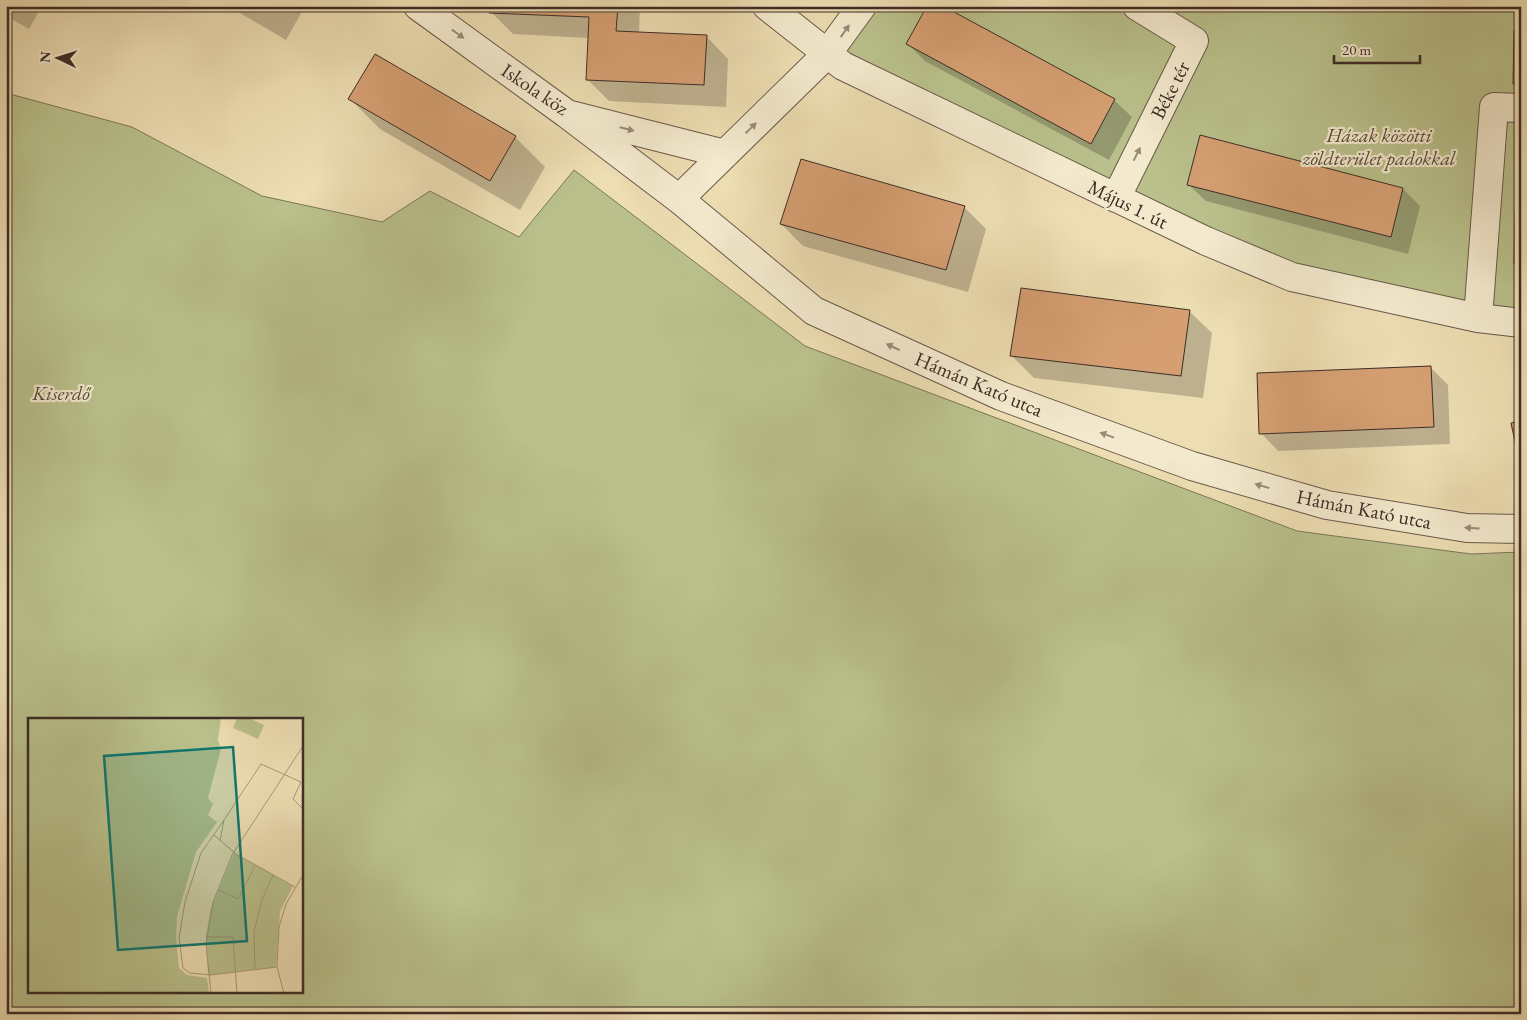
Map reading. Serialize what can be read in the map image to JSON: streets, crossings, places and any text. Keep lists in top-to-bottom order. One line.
{"streets":{"street":["Iskola köz","Béke tér","Május 1. út","Hámán Kató utca"]},"crossings":[["Iskola köz","Hámán Kató utca"],["Béke tér","Május 1. út"]],"one_way":["Iskola köz","Hámán Kató utca"],"parks":["Házak közötti zöldterület padokkal","Kiserdő"],"scale_bar":"20 m","north":"left"}
